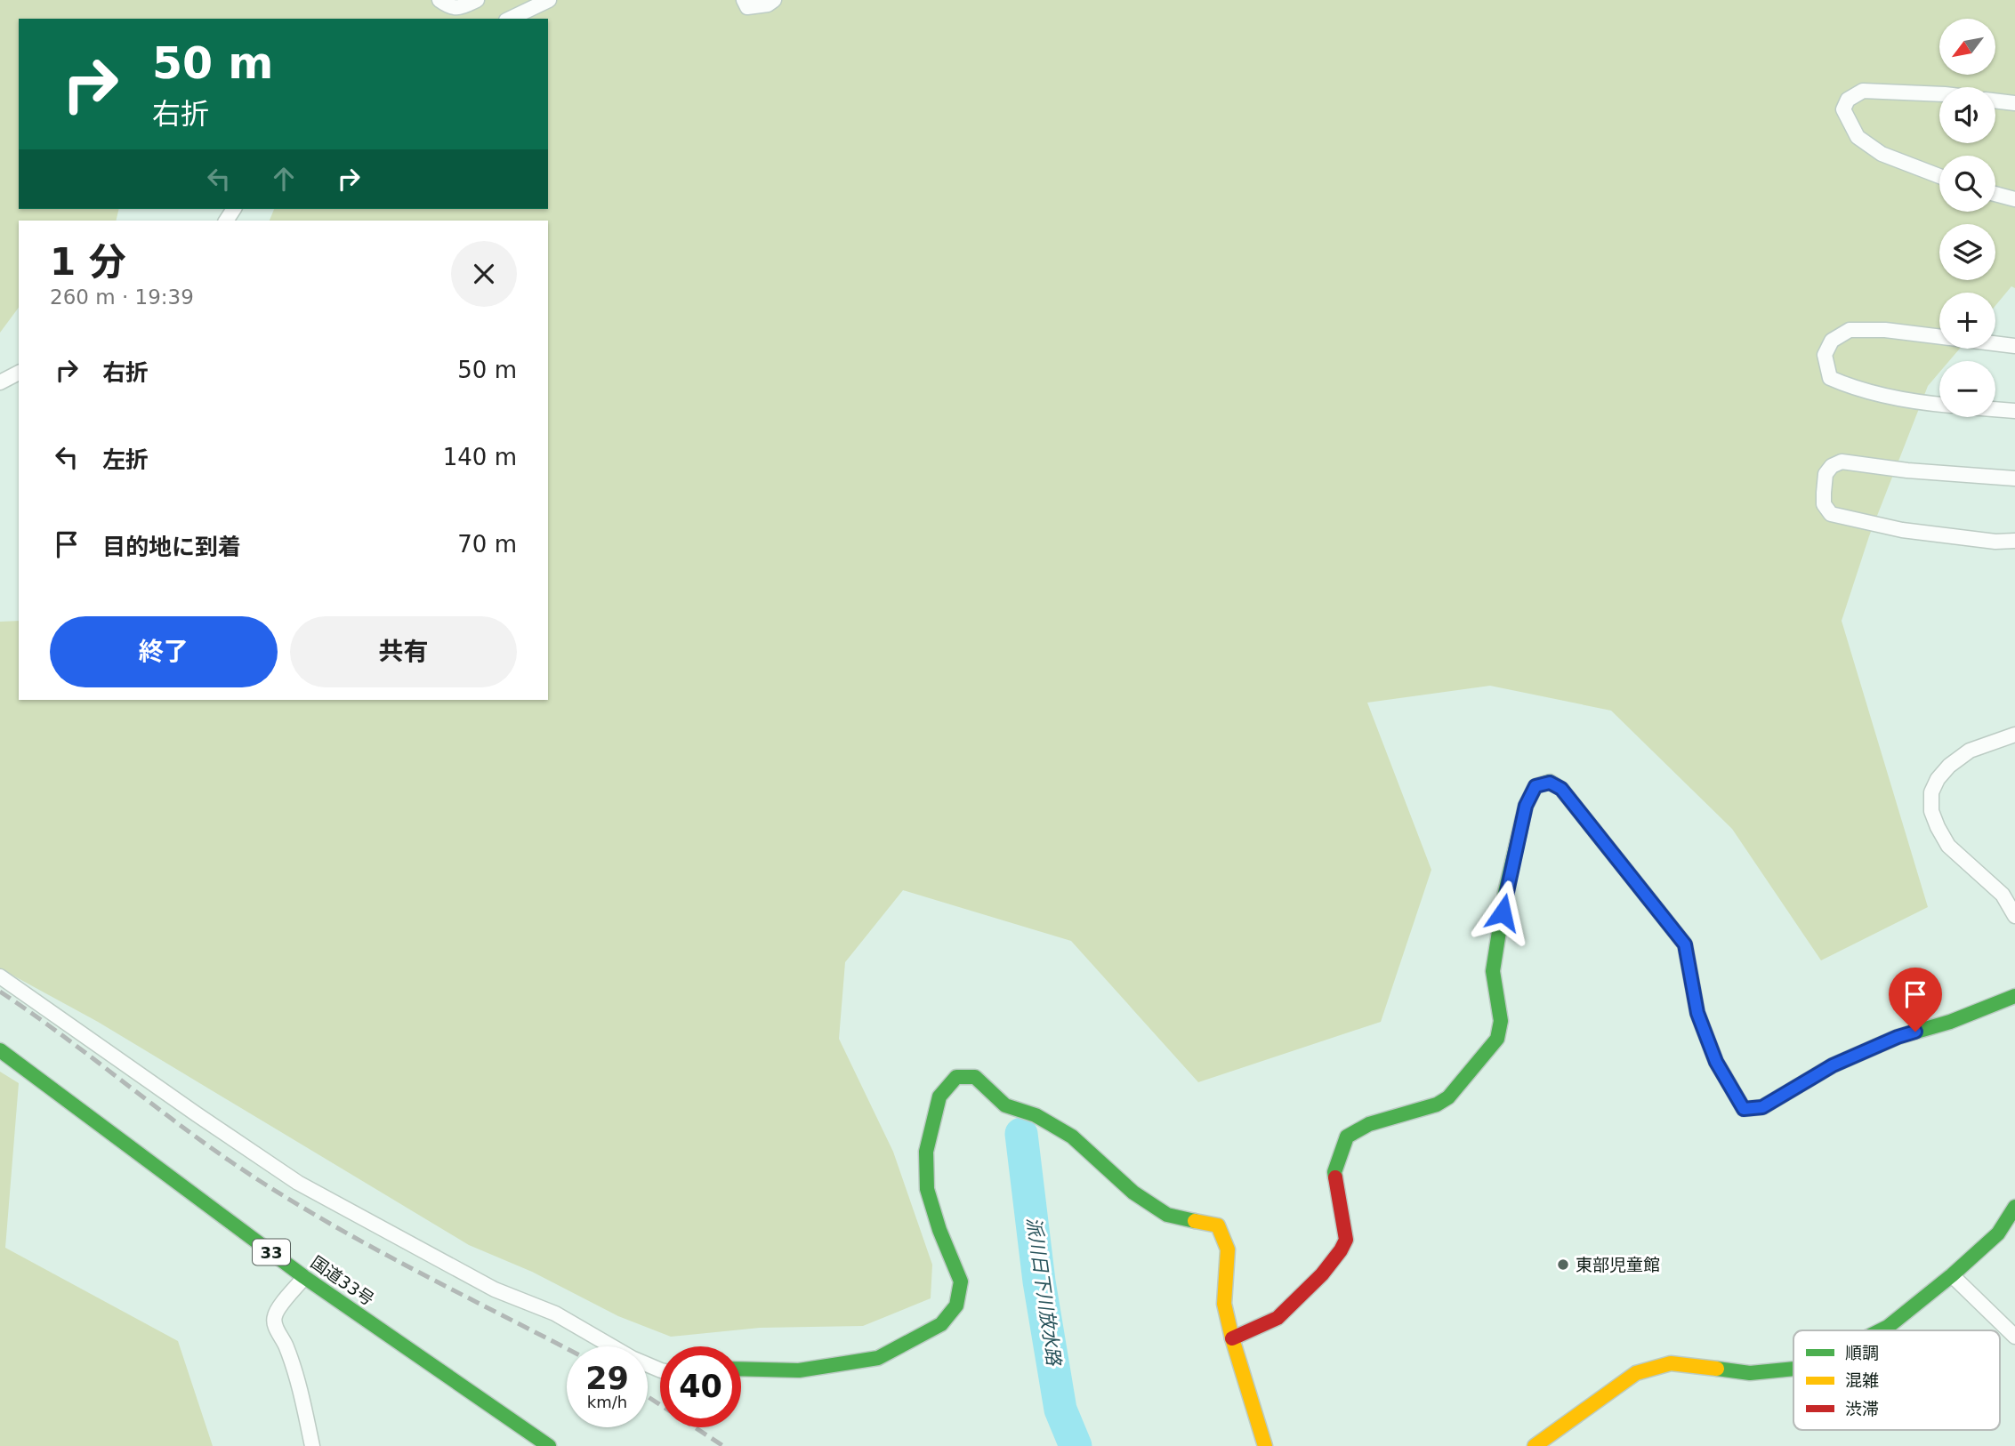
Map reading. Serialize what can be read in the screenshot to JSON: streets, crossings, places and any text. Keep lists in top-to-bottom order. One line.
{"streets":{"main road":["33","国道33号"]},"water":["派川日下川放水路"],"places":["東部児童館"],"legend":["順調","混雑","渋滞"],"north":"bottom left","page":{"map_buttons":["+","−"],"turn":["50 m","右折"],"heading":["1 分","260 m · 19:39"],"list":[{"name":"右折","value":"50 m"},{"name":"左折","value":"140 m"},{"name":"目的地に到着","value":"70 m"}],"buttons":["終了","共有"],"speed":"29 km/h","limit":"40"}}
